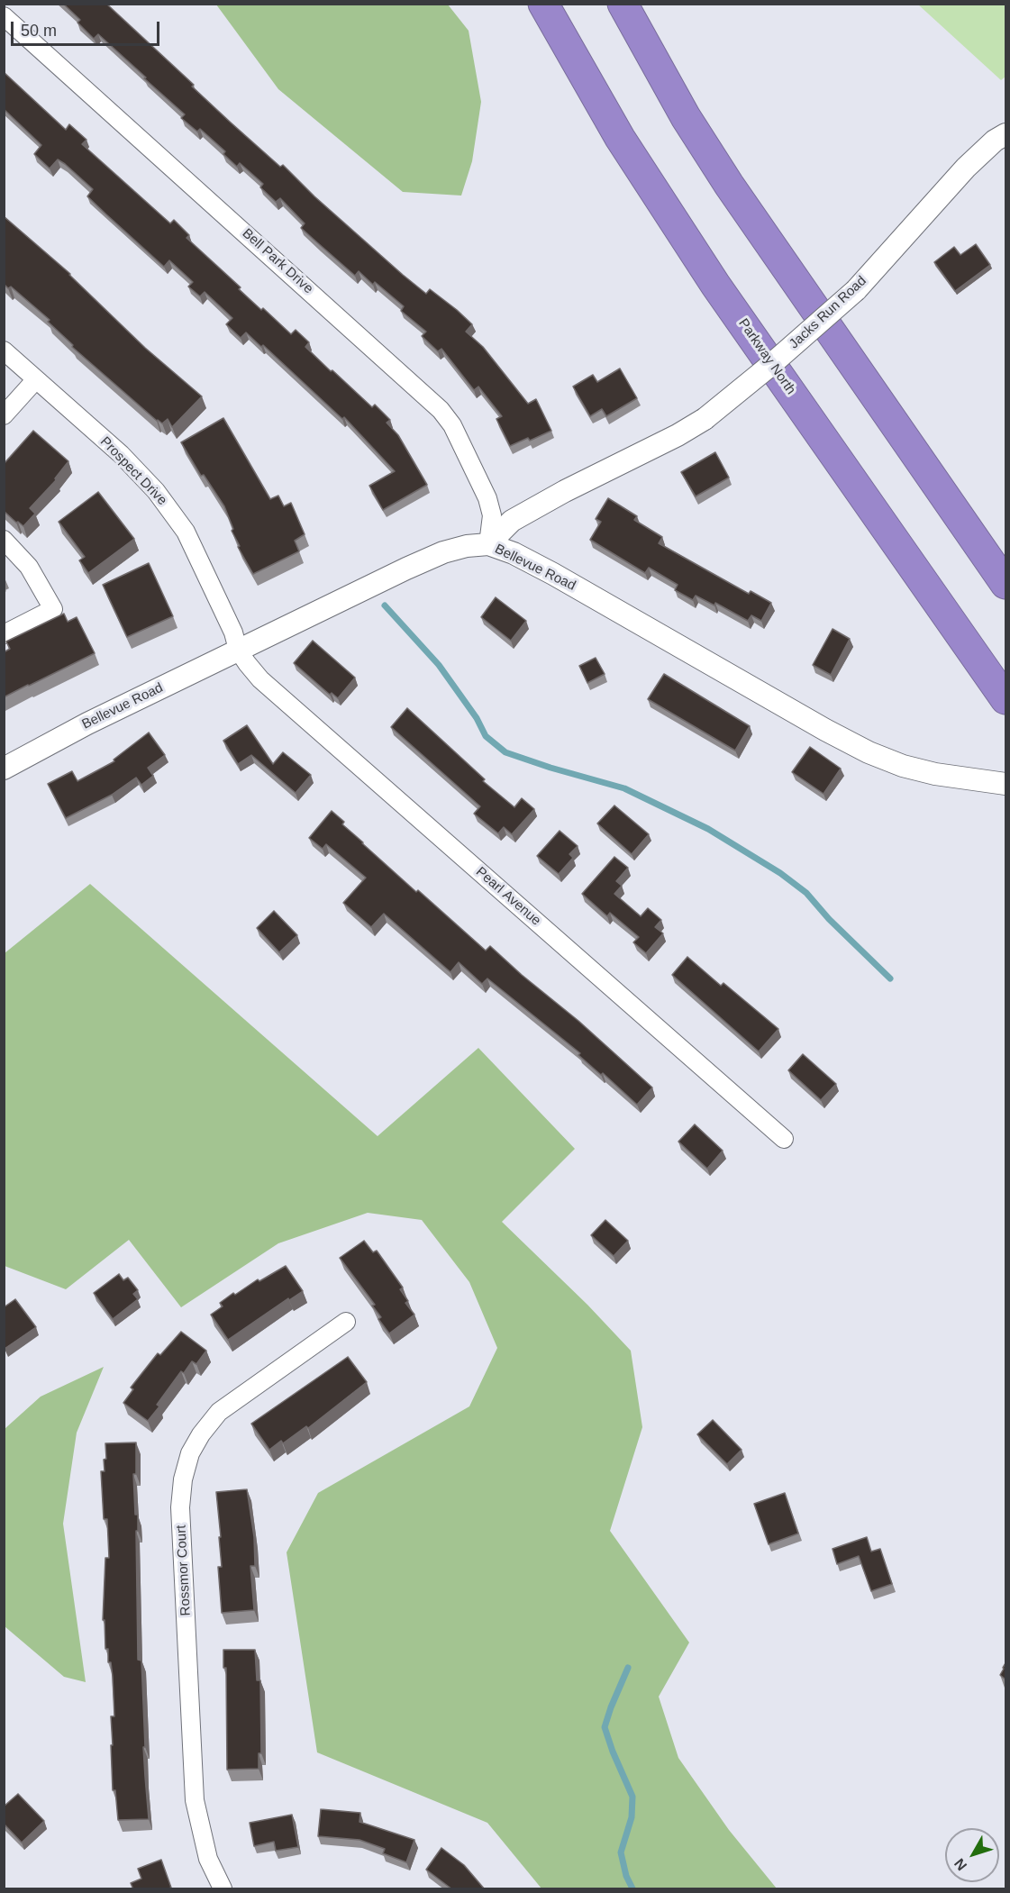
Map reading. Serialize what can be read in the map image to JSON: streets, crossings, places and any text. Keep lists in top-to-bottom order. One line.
{"streets":{"highway":["Parkway North"],"street":["Bell Park Drive","Jacks Run Road","Prospect Drive","Bellevue Road","Pearl Avenue","Rossmor Court"]},"crossings":[["Bell Park Drive","Jacks Run Road"],["Bell Park Drive","Bellevue Road"],["Jacks Run Road","Bellevue Road"],["Prospect Drive","Bellevue Road"],["Prospect Drive","Pearl Avenue"],["Bellevue Road","Pearl Avenue"]],"scale_bar":"50 m","north":"bottom left"}
